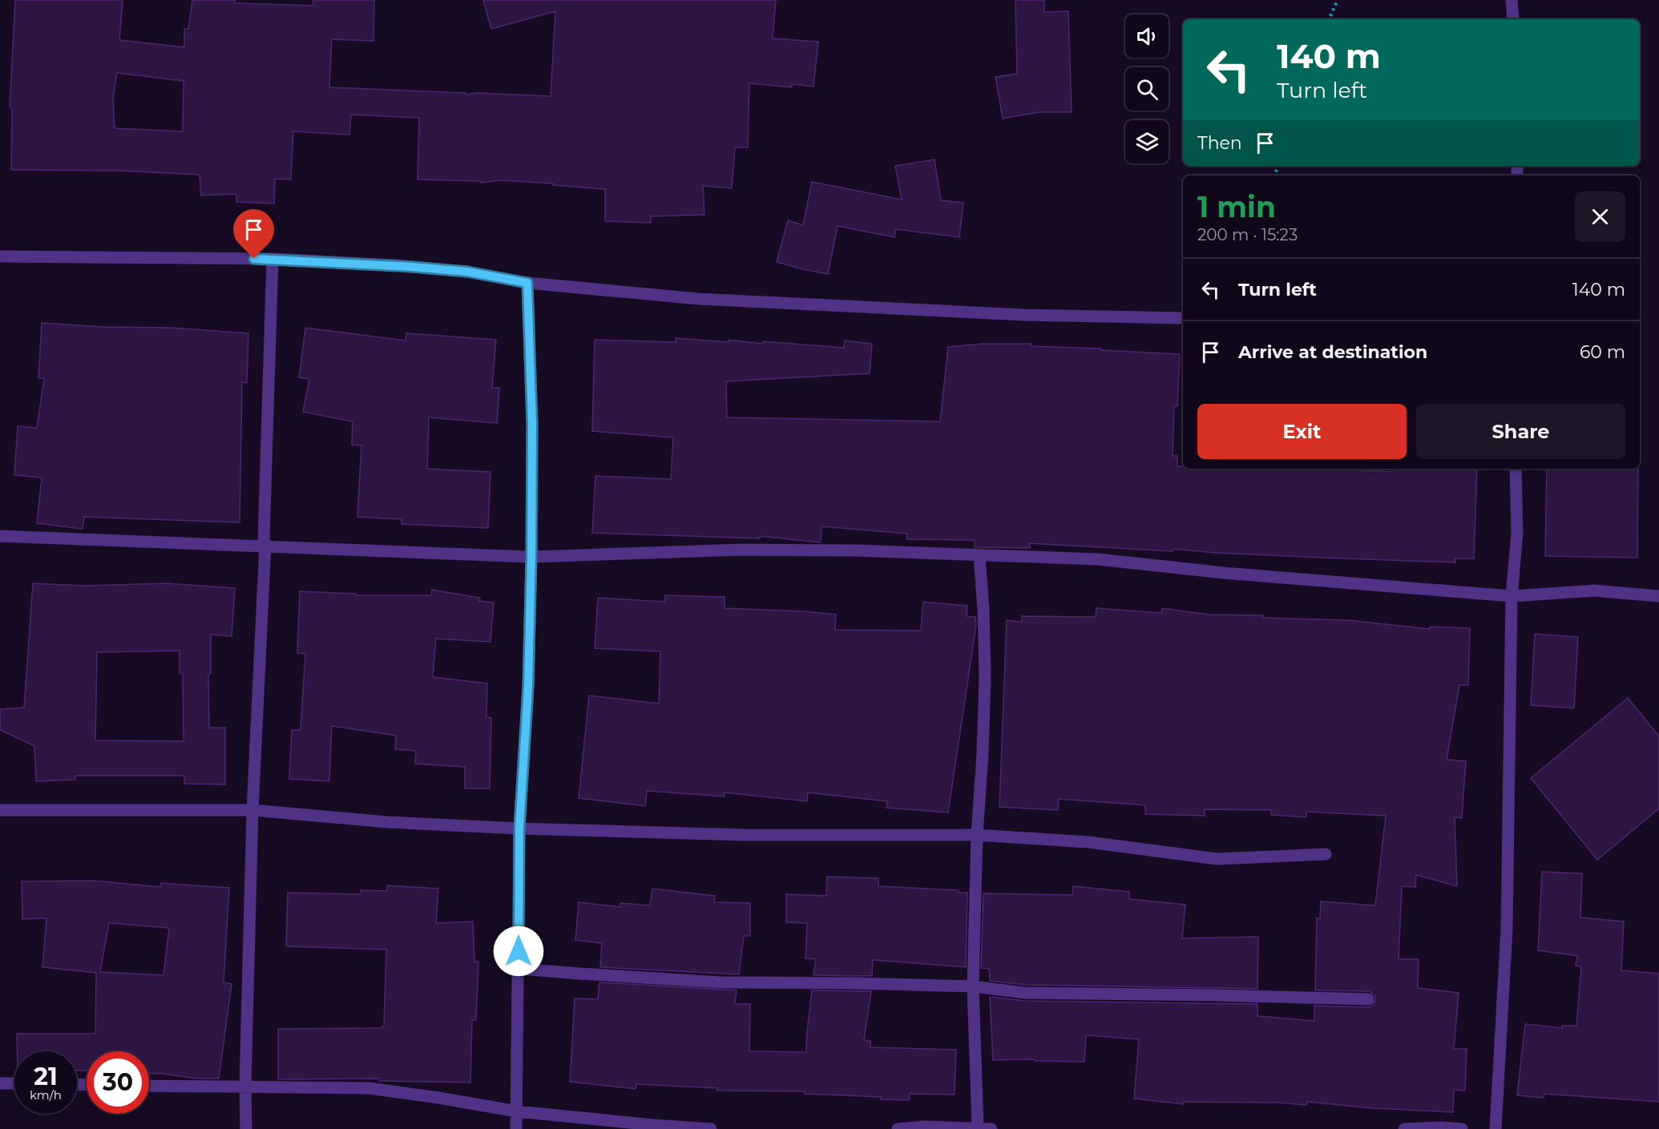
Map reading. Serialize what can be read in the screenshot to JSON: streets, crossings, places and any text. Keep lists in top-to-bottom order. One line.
{"page":{"turn":["140 m","Turn left"],"then":"Then","heading":["1 min","200 m · 15:23"],"list":[{"name":"Turn left","value":"140 m"},{"name":"Arrive at destination","value":"60 m"}],"buttons":["Exit","Share"],"speed":"21 km/h","limit":"30"}}
